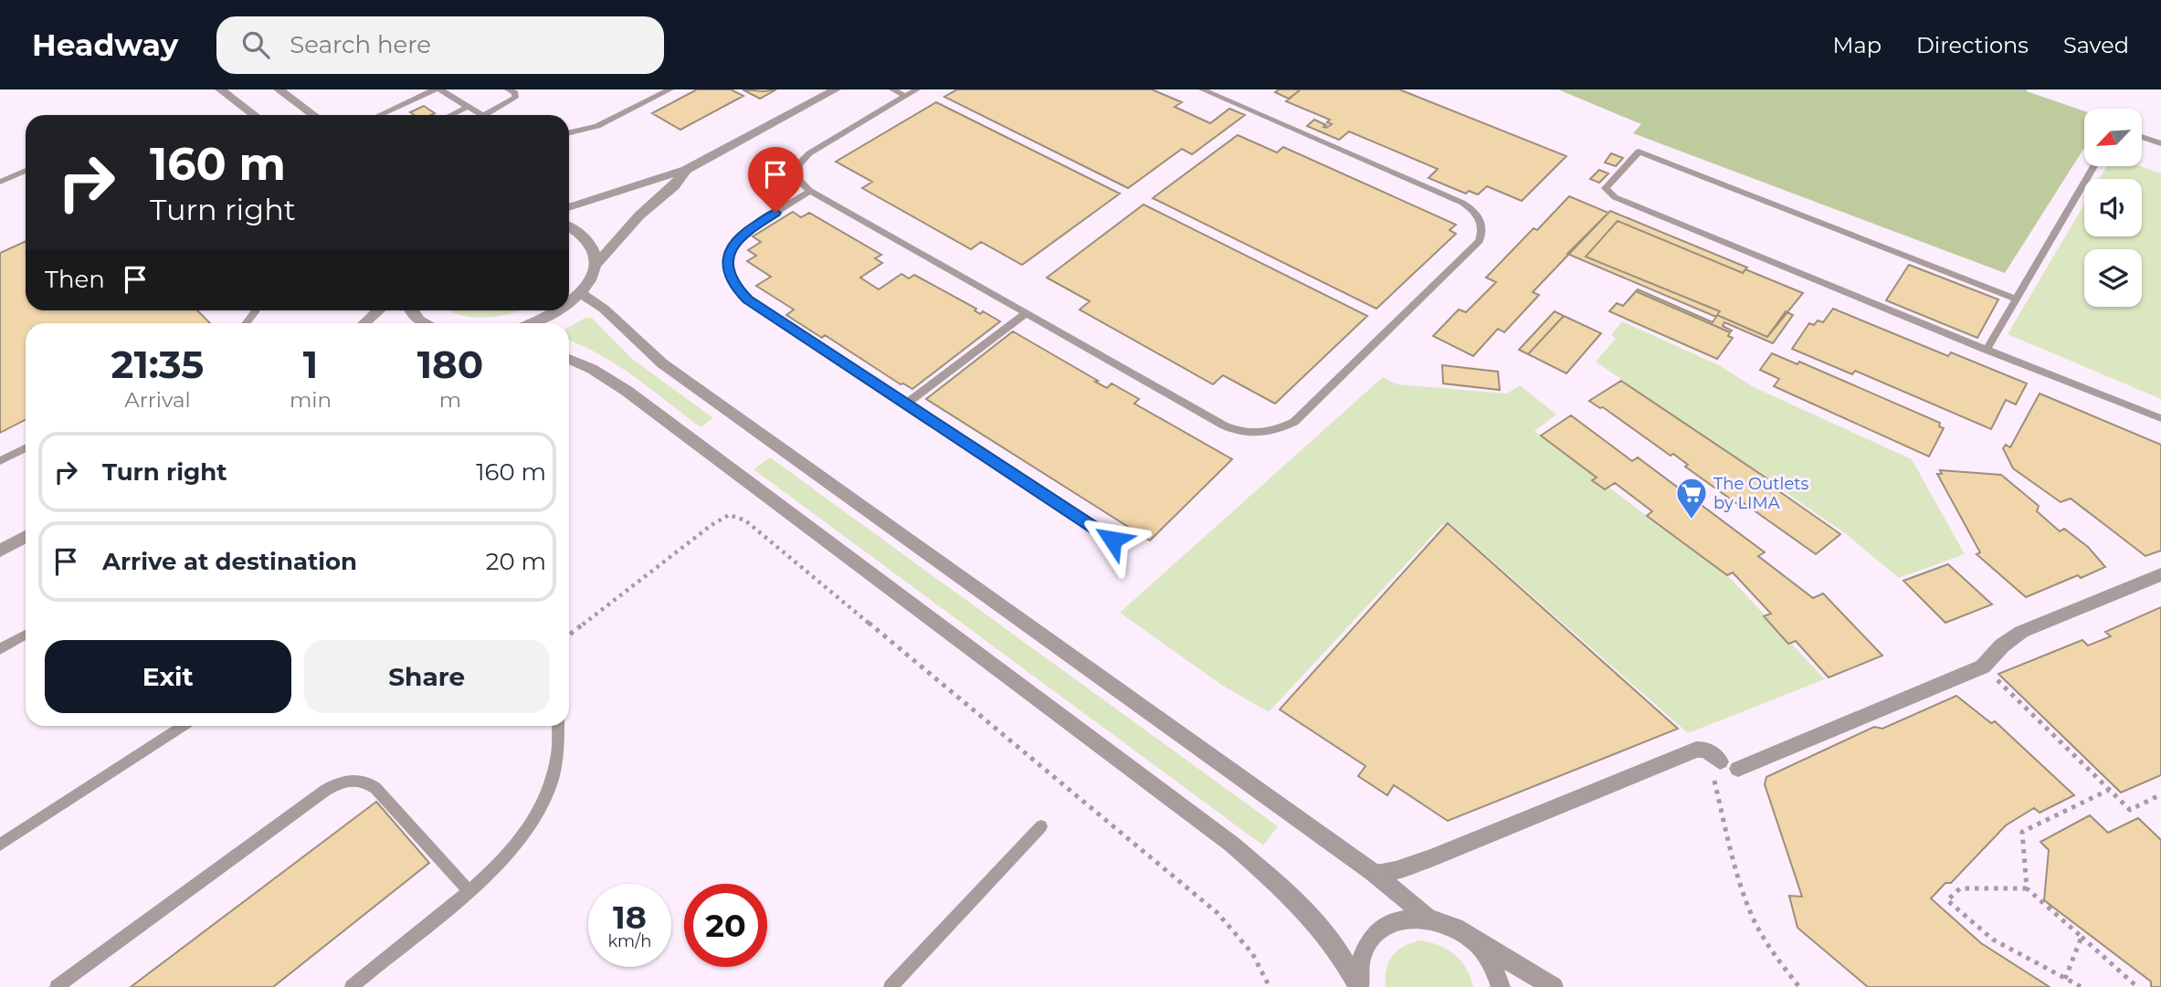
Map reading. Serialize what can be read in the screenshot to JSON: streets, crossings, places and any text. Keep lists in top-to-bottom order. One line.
{"places":{"supermarket":["The Outlets by LIMA"]},"north":"bottom left","page":{"header":"Headway","search":"Search here","nav":["Map","Directions","Saved"],"turn":["160 m","Turn right"],"then":"Then","eta":["21:35","Arrival","1","min","180","m"],"list":[{"name":"Turn right","value":"160 m"},{"name":"Arrive at destination","value":"20 m"}],"buttons":["Exit","Share"],"speed":"18 km/h","limit":"20"}}
